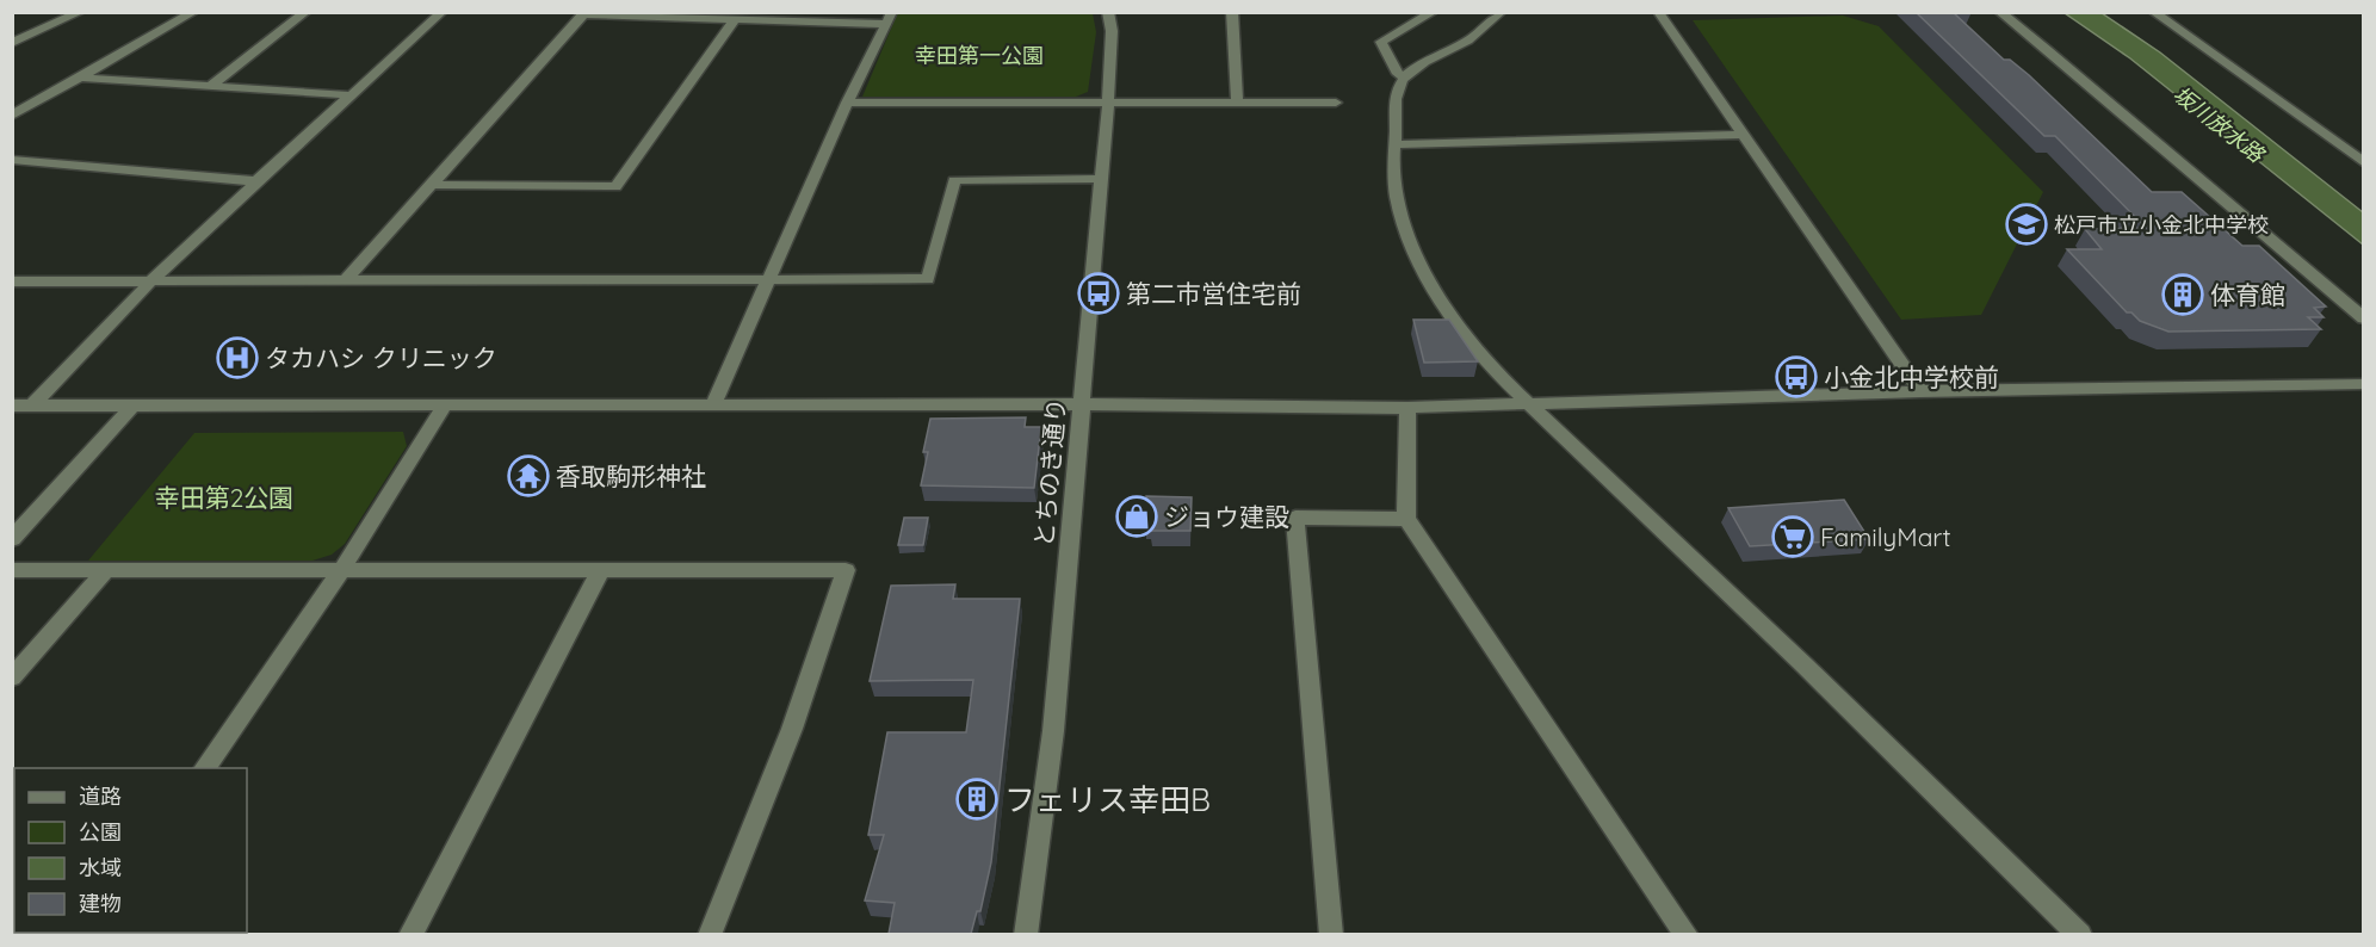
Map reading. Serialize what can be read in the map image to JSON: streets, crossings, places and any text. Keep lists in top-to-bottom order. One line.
{"streets":{"street":["とちのき通り"]},"water":["坂川放水路"],"parks":["幸田第一公園","幸田第2公園"],"places":{"school or university":["松戸市立小金北中学校"],"bus stop":["第二市営住宅前","小金北中学校前"],"building":["体育館","フェリス幸田B"],"hospital":["タカハシ クリニック"],"temple":["香取駒形神社"],"shop":["ジョウ建設"],"supermarket":["FamilyMart"]},"legend":["道路","公園","水域","建物"]}
